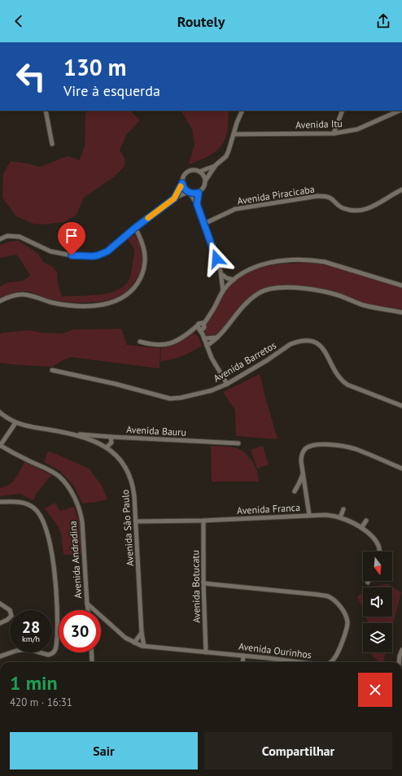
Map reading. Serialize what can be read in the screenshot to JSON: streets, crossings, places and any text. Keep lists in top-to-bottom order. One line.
{"streets":{"street":["Avenida Itu","Avenida Piracicaba","Avenida Barretos","Avenida Bauru","Avenida Franca","Avenida São Paulo","Avenida Andradina","Avenida Botucatu","Avenida Ourinhos"]},"crossings":[["Avenida Bauru","Avenida São Paulo"],["Avenida Franca","Avenida São Paulo"],["Avenida Franca","Avenida Botucatu"],["Avenida São Paulo","Avenida Ourinhos"],["Avenida Andradina","Avenida Ourinhos"],["Avenida Botucatu","Avenida Ourinhos"]],"north":"bottom","page":{"header":"Routely","turn":["130 m","Vire à esquerda"],"speed":"28 km/h","limit":"30","heading":["1 min","420 m · 16:31"],"buttons":["Sair","Compartilhar"]}}
